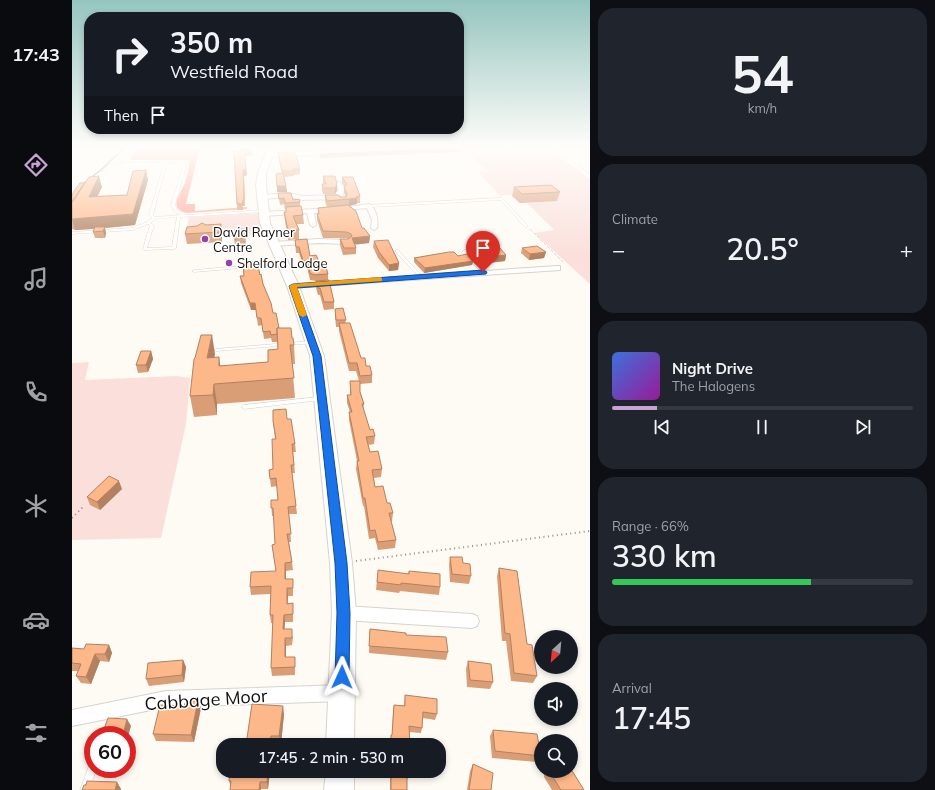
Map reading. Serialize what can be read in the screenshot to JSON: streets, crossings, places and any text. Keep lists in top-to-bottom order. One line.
{"streets":{"street":["Cabbage Moor"]},"places":["David Rayner Centre","Shelford Lodge"],"north":"bottom left","page":{"tabs":"17:43","tile":[["54","km/h"],"Climate",["Range · 66%","330 km"],["Arrival","17:45"]],"turn":["350 m","Westfield Road"],"then":"Then","heat":["−","20.5°","+"],"song":["Night Drive","The Halogens"],"limit":"60","trip":"17:45 · 2 min · 530 m"}}
